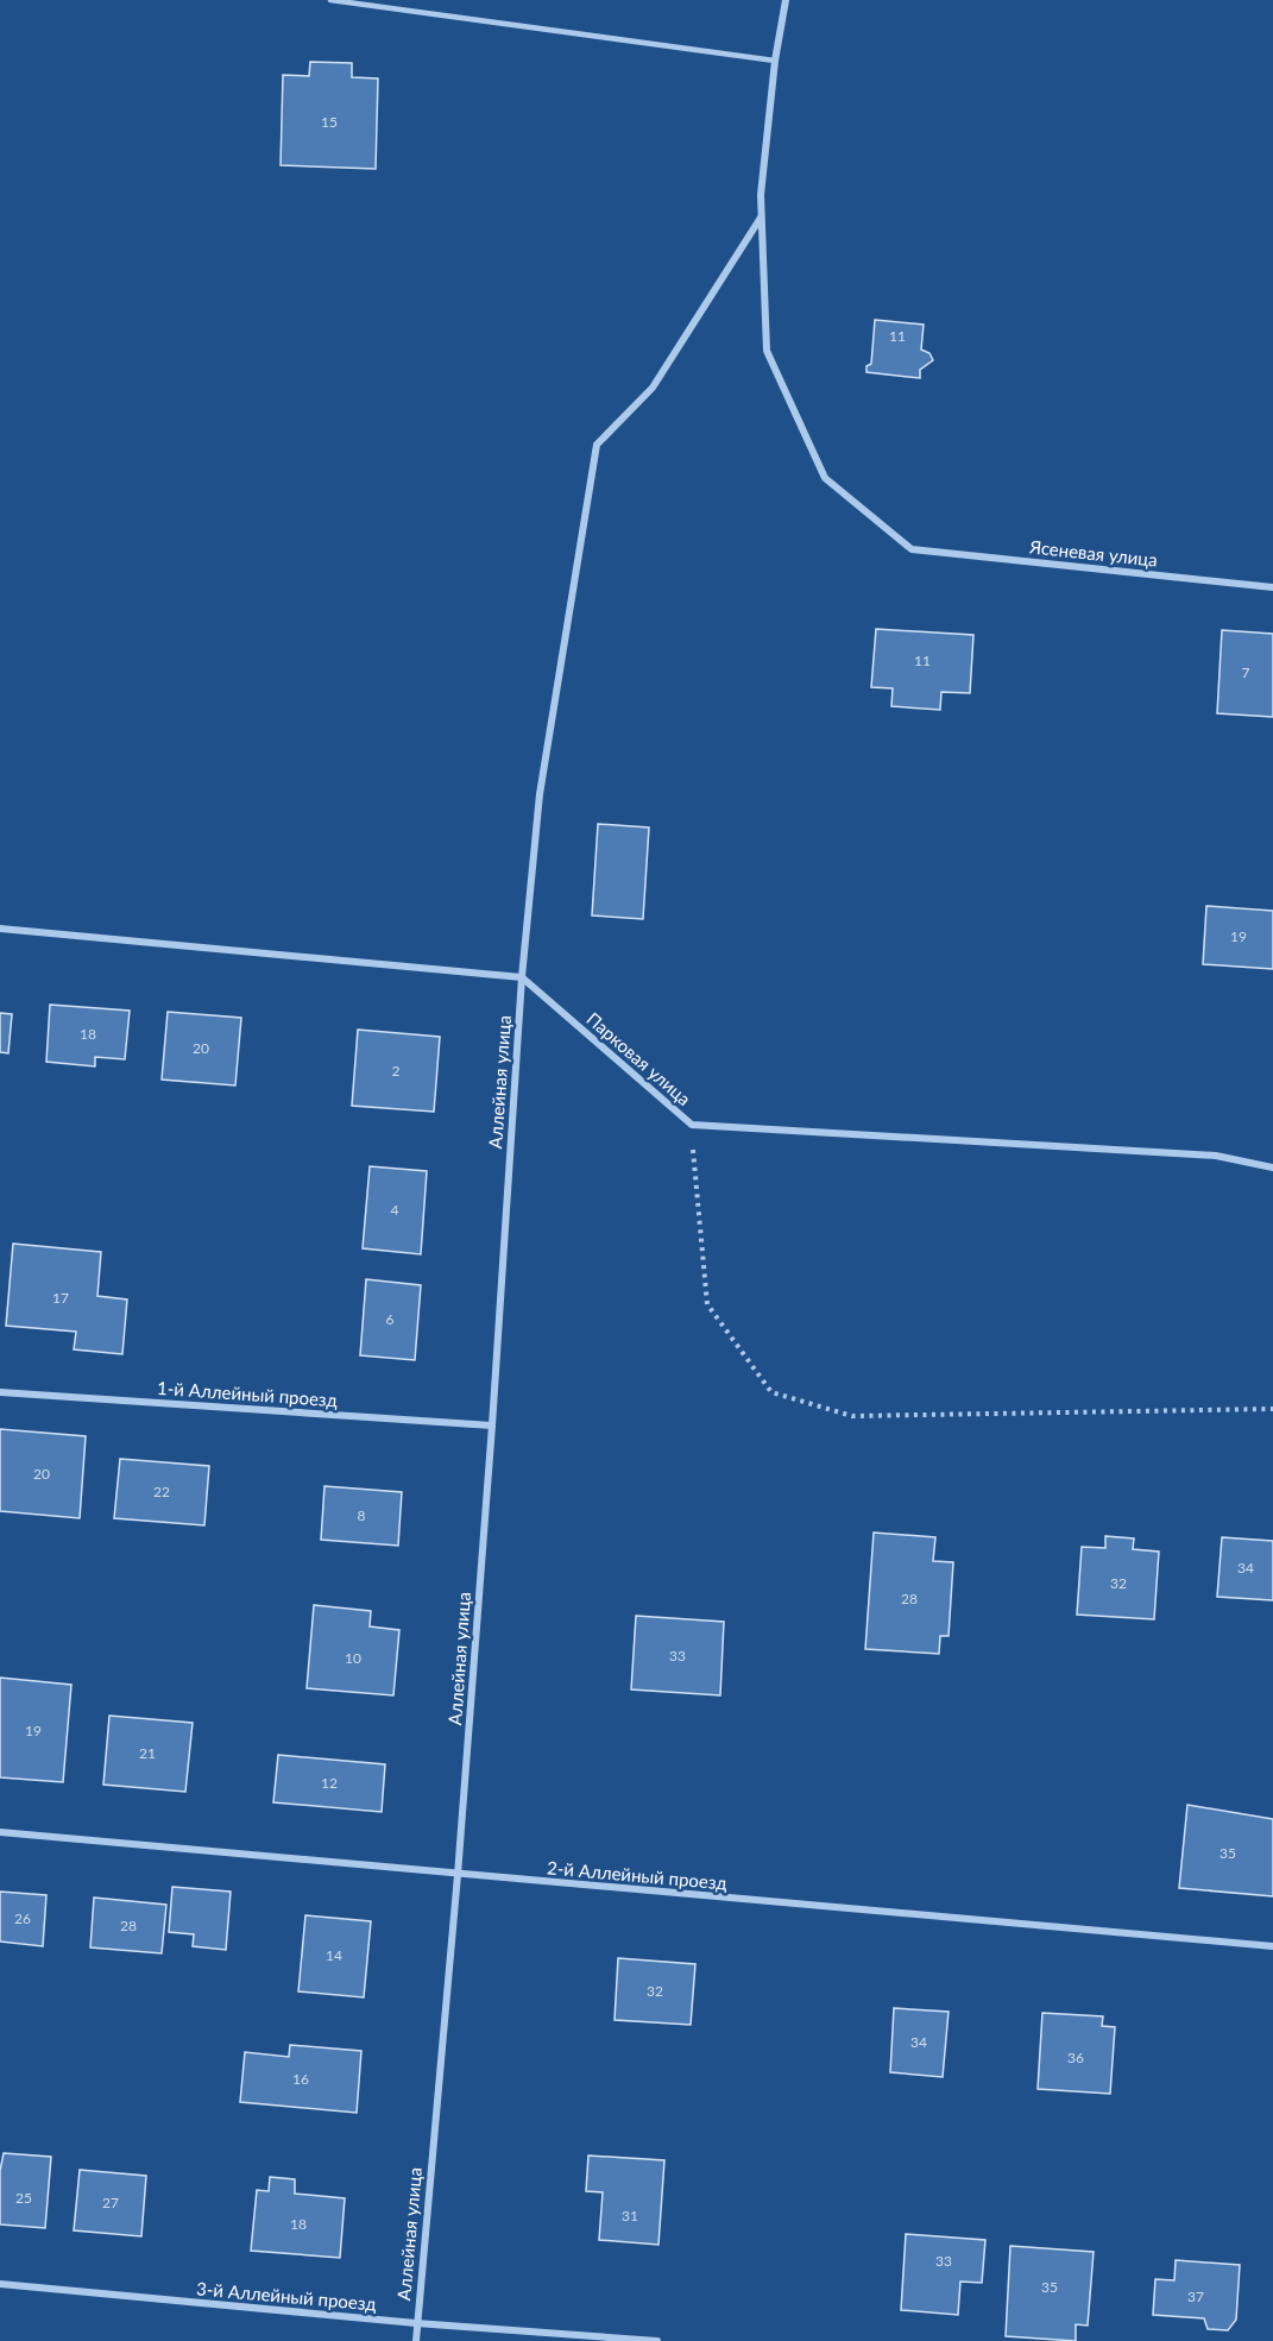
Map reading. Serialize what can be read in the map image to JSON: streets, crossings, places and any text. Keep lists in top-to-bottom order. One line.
{"streets":{"street":["Ясеневая улица","Парковая улица","Аллейная улица","1-й Аллейный проезд","2-й Аллейный проезд","3-й Аллейный проезд"]},"crossings":[["Ясеневая улица","Аллейная улица"],["Парковая улица","Аллейная улица"],["Аллейная улица","1-й Аллейный проезд"],["Аллейная улица","2-й Аллейный проезд"],["Аллейная улица","3-й Аллейный проезд"]],"house_numbers":["15","11","11","7","19","18","20","2","4","17","6","20","22","8","34","32","28","33","10","19","21","12","35","26","28","14","32","34","36","16","25","27","31","18","33","35","37"]}
